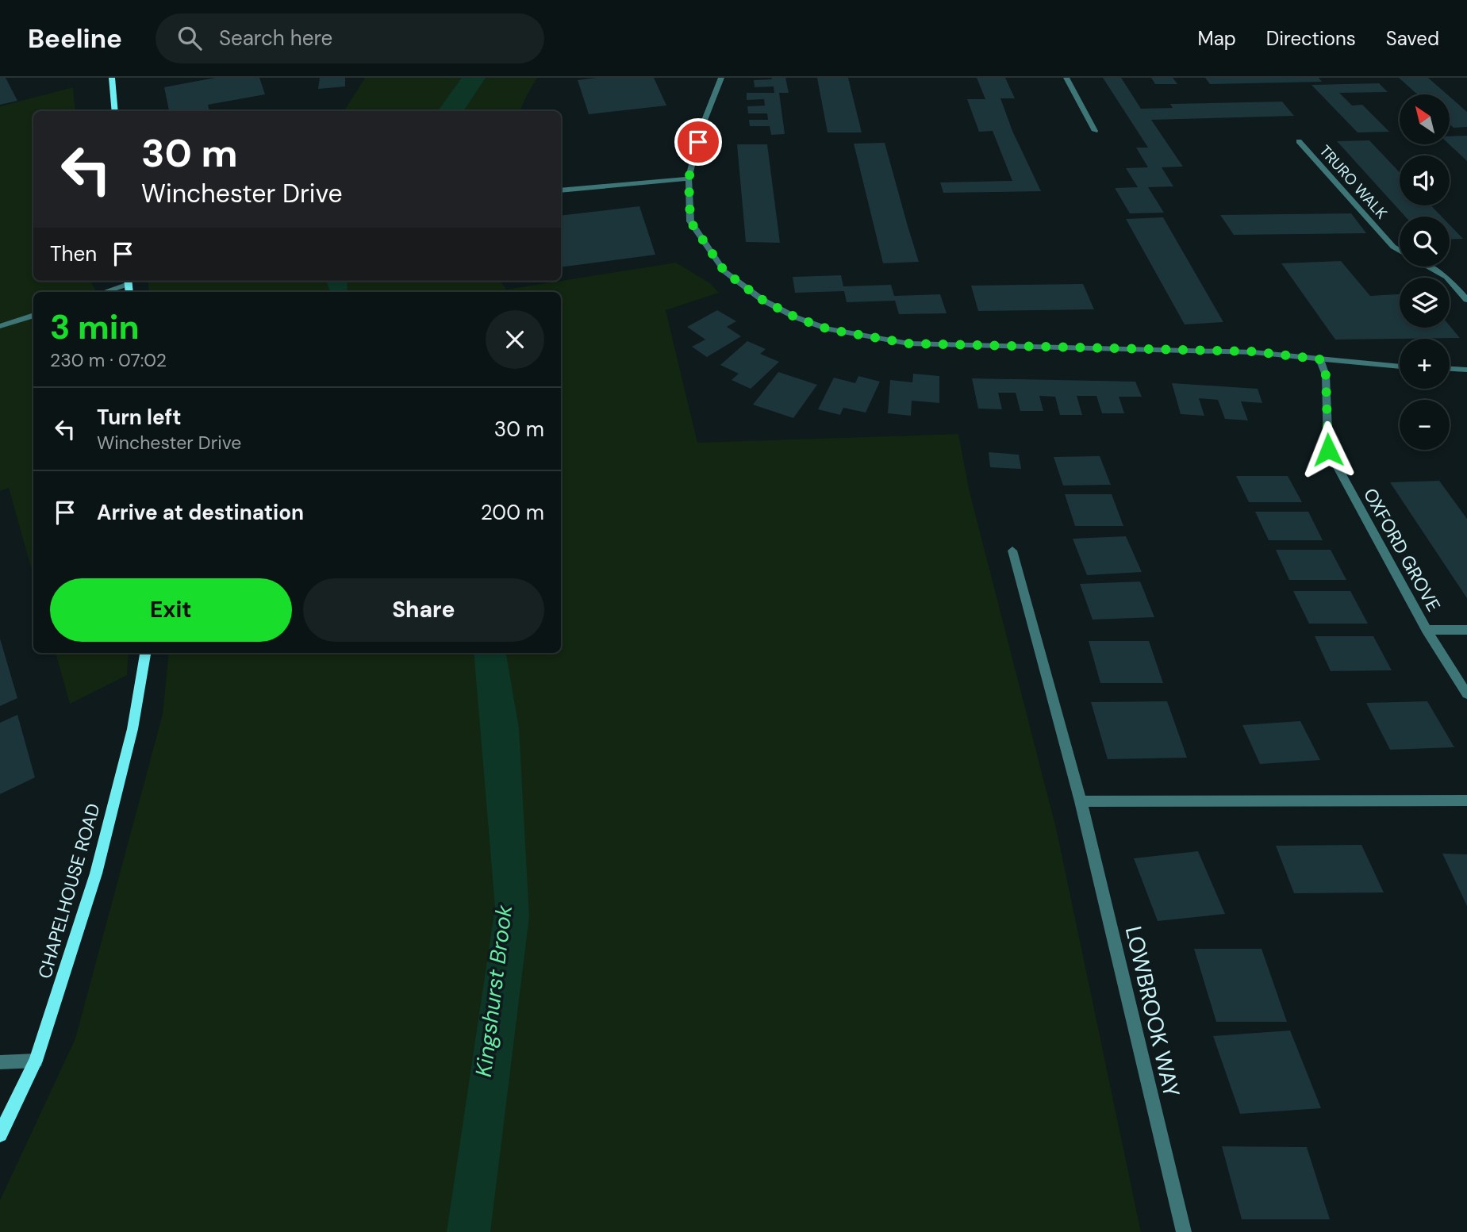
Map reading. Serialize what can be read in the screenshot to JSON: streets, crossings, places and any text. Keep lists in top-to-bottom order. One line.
{"streets":{"street":["TRURO WALK","OXFORD GROVE","CHAPELHOUSE ROAD","LOWBROOK WAY"]},"water":["Kingshurst Brook"],"north":"top left","page":{"header":"Beeline","search":"Search here","nav":["Map","Directions","Saved"],"map_buttons":["+","−"],"turn":["30 m","Winchester Drive"],"then":"Then","heading":["3 min","230 m · 07:02"],"list":[{"name":"Turn left","note":"Winchester Drive","value":"30 m"},{"name":"Arrive at destination","value":"200 m"}],"buttons":["Exit","Share"]}}
